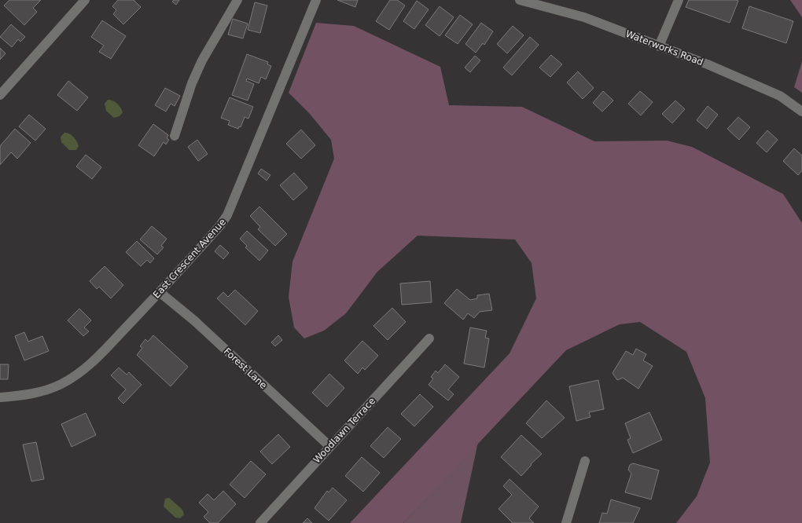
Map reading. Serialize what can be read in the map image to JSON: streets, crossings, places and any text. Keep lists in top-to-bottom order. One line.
{"streets":{"street":["Waterworks Road","East Crescent Avenue","Forest Lane","Woodlawn Terrace"]},"crossings":[["East Crescent Avenue","Forest Lane"],["Forest Lane","Woodlawn Terrace"]]}
